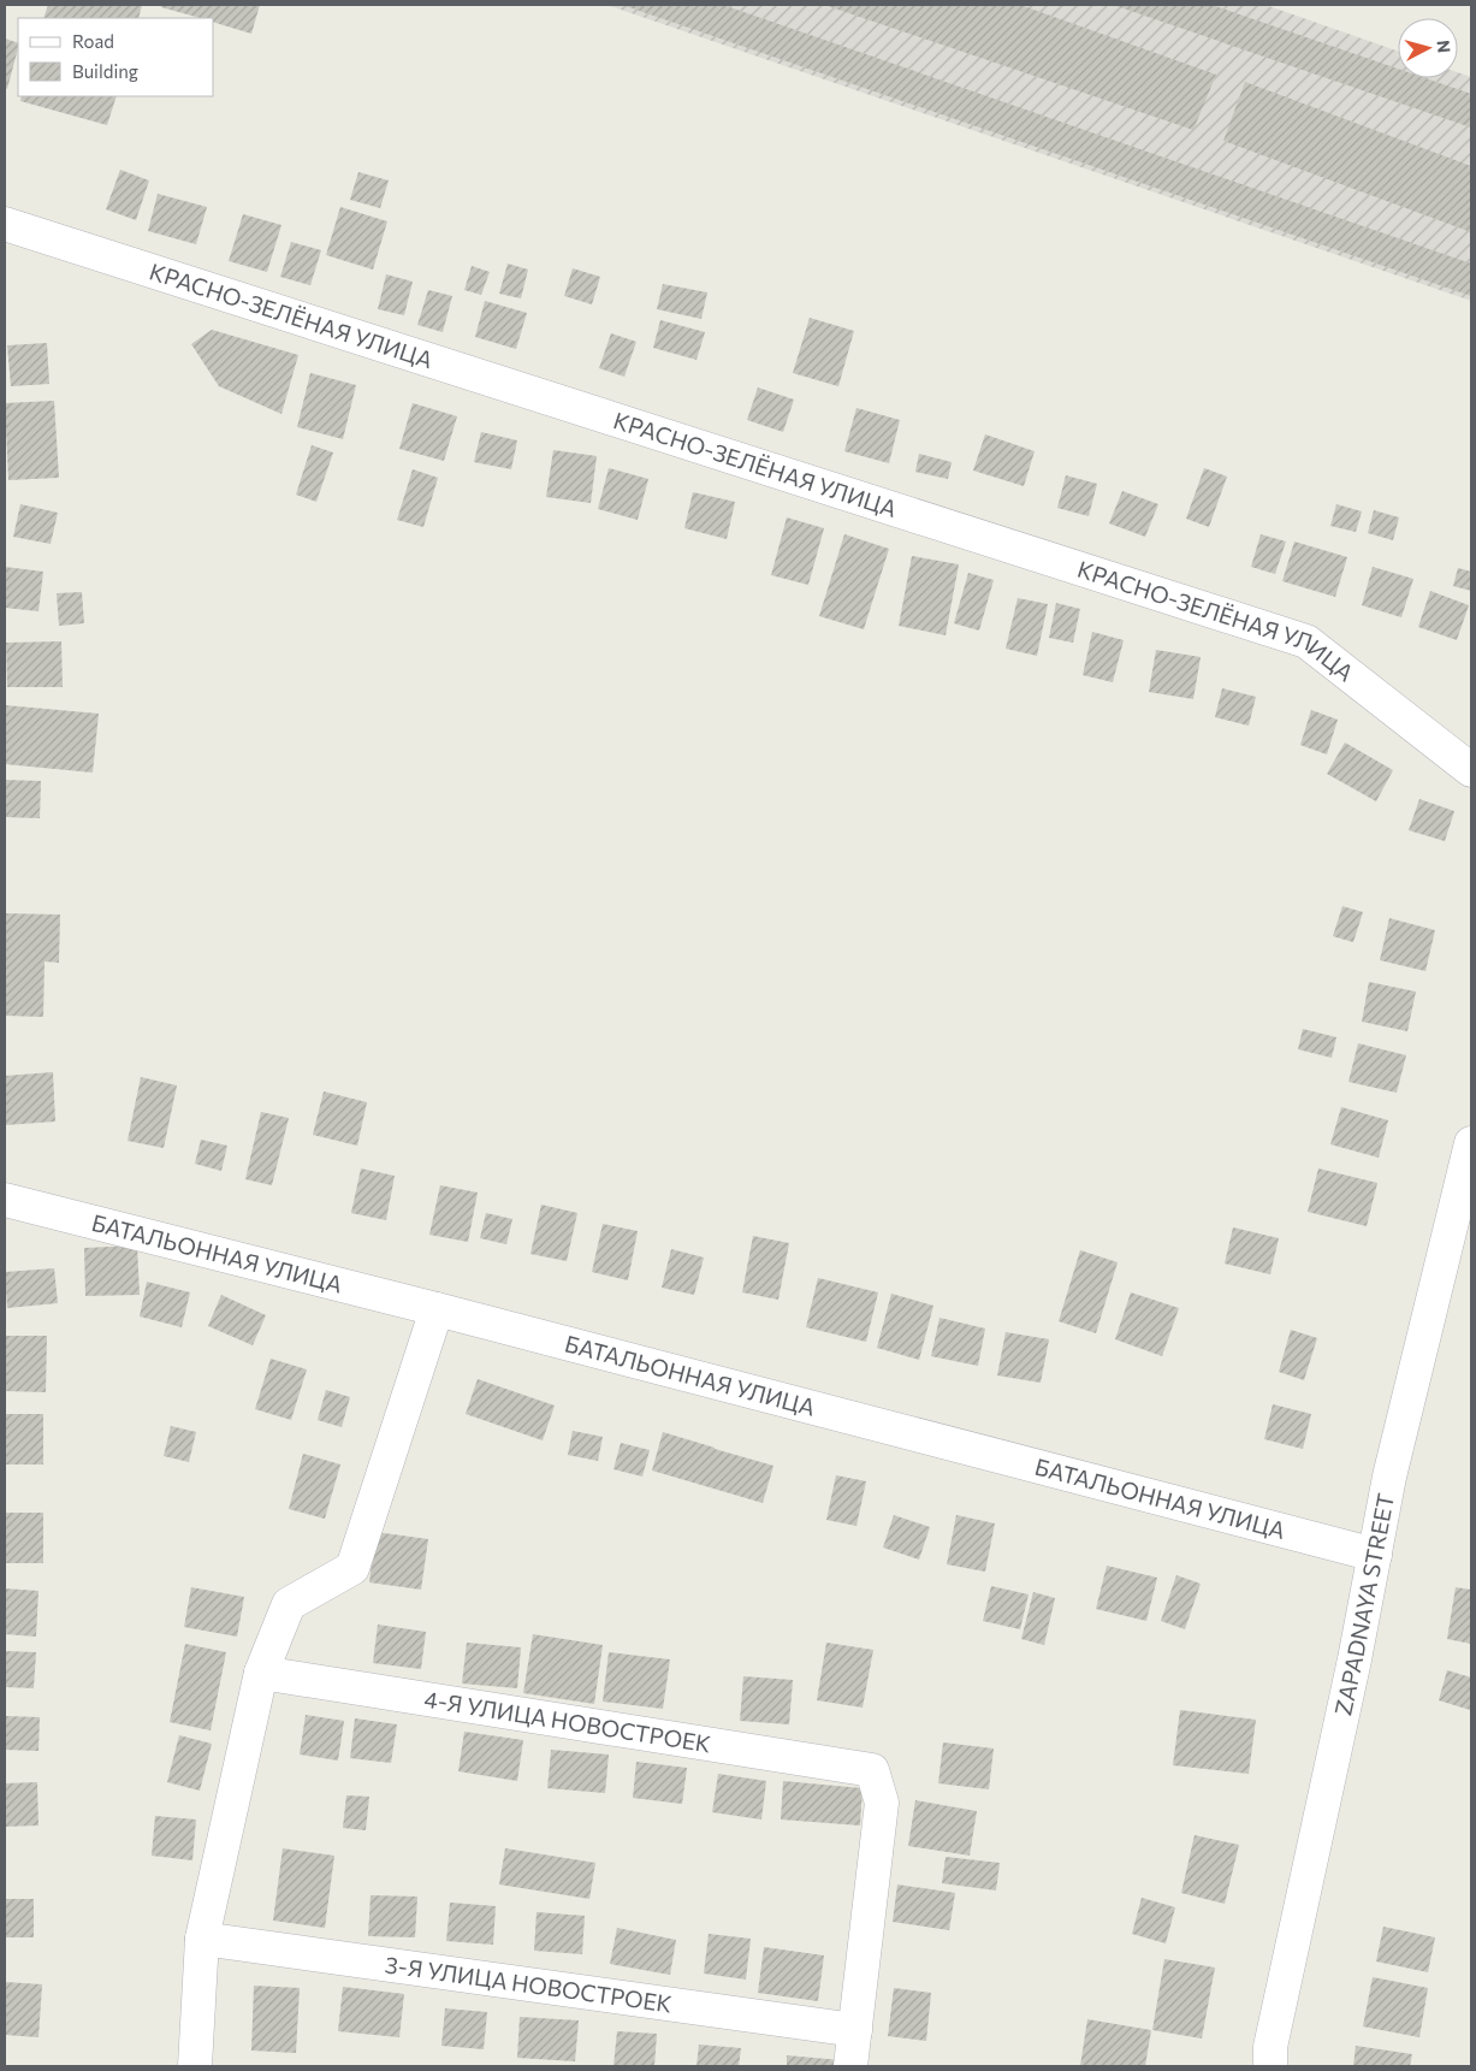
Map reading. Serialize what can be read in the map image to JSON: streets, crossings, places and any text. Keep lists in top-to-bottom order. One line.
{"streets":{"street":["КРАСНО-ЗЕЛЁНАЯ УЛИЦА","БАТАЛЬОННАЯ УЛИЦА","ZAPADNAYA STREET","4-Я УЛИЦА НОВОСТРОЕК","3-Я УЛИЦА НОВОСТРОЕК"]},"crossings":[["БАТАЛЬОННАЯ УЛИЦА","ZAPADNAYA STREET"],["4-Я УЛИЦА НОВОСТРОЕК","3-Я УЛИЦА НОВОСТРОЕК"]],"legend":["Road","Building"],"north":"right"}
